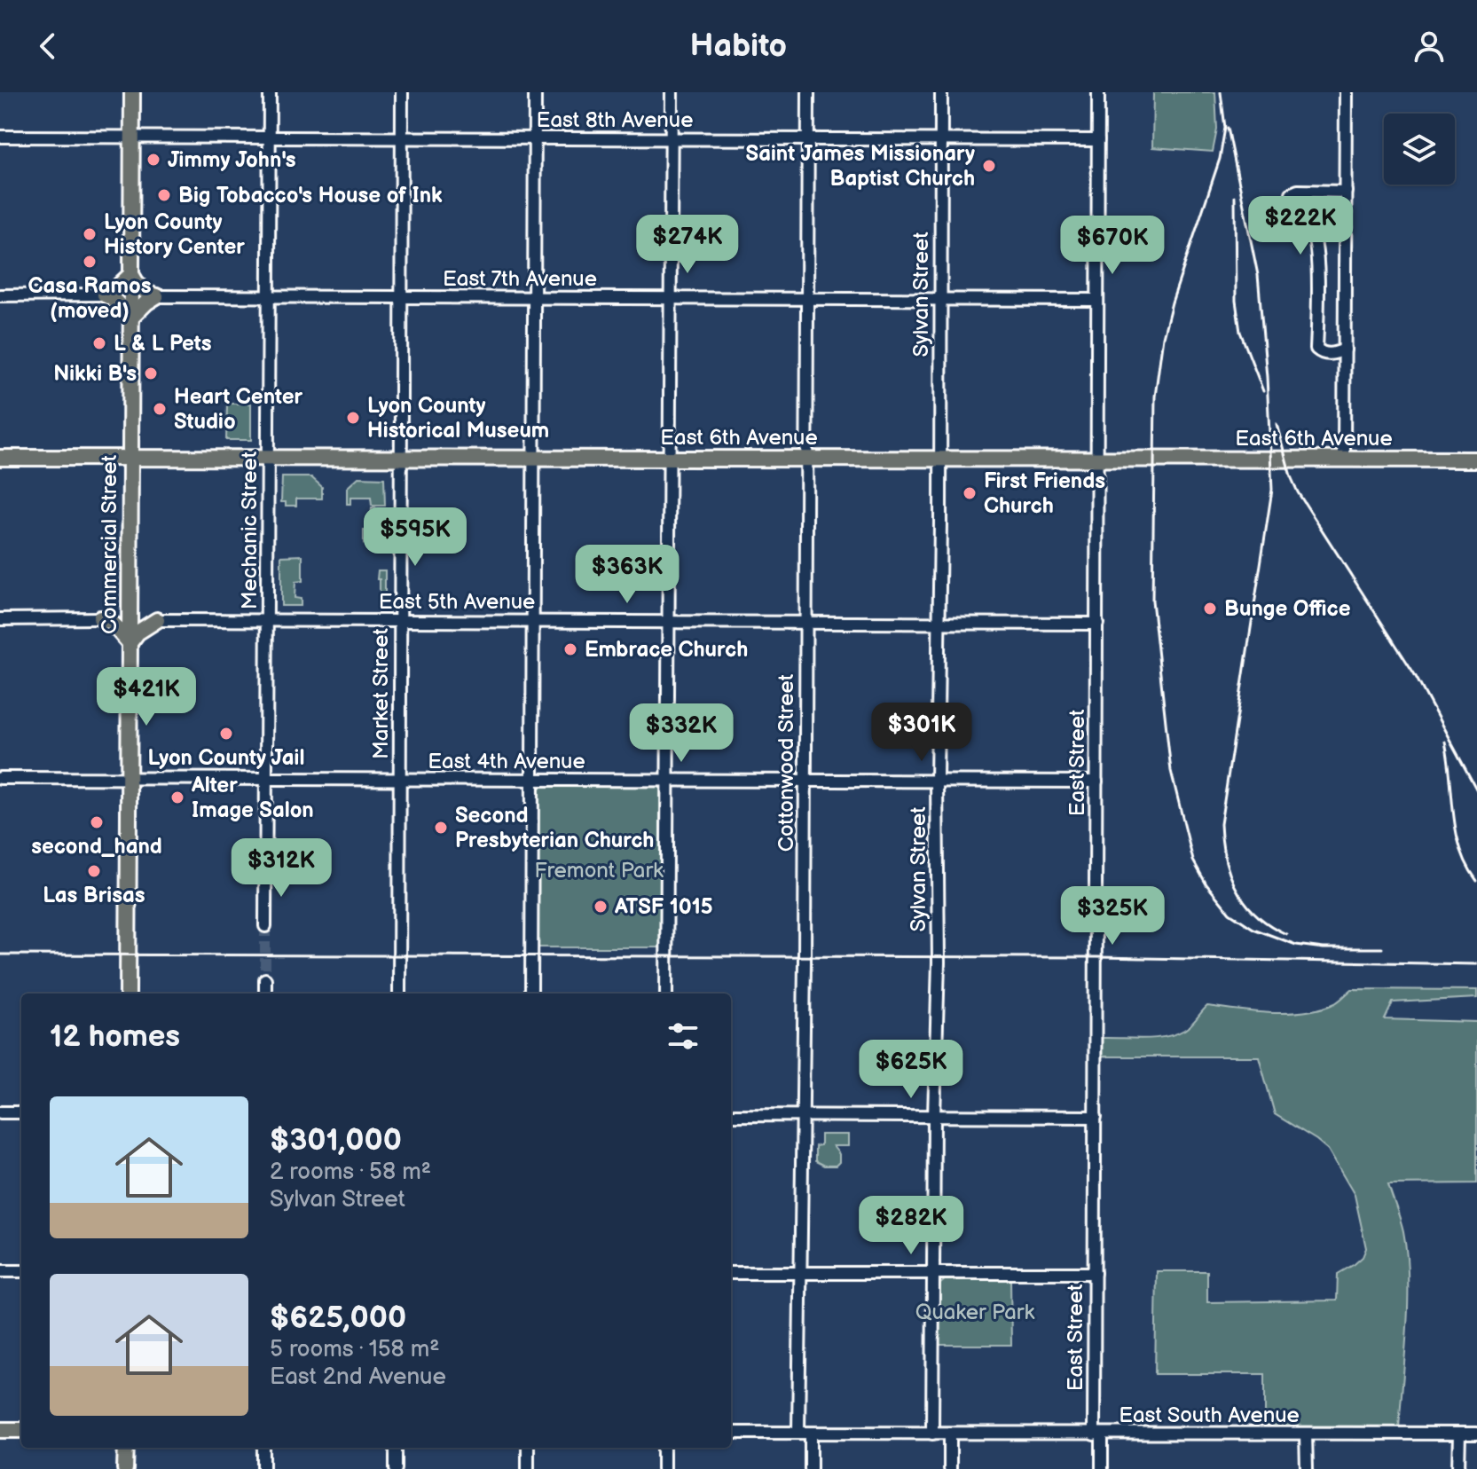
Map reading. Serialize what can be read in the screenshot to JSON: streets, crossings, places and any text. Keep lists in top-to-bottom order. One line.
{"streets":{"main road":["East 6th Avenue","Commercial Street"],"street":["East 8th Avenue","East 7th Avenue","Sylvan Street","Mechanic Street","East 5th Avenue","Market Street","East 4th Avenue","Cottonwood Street","East Street","East South Avenue"]},"crossings":[["East 8th Avenue","Sylvan Street"],["East 8th Avenue","Mechanic Street"],["East 8th Avenue","Commercial Street"],["East 8th Avenue","Market Street"],["East 8th Avenue","Cottonwood Street"],["East 8th Avenue","East Street"],["East 7th Avenue","Sylvan Street"],["East 7th Avenue","Mechanic Street"],["East 7th Avenue","Market Street"],["East 7th Avenue","Cottonwood Street"],["East 7th Avenue","East Street"],["Sylvan Street","East 6th Avenue"],["Sylvan Street","East 5th Avenue"],["Sylvan Street","East 4th Avenue"],["Sylvan Street","East South Avenue"],["East 6th Avenue","Mechanic Street"],["East 6th Avenue","Commercial Street"],["East 6th Avenue","Market Street"],["East 6th Avenue","Cottonwood Street"],["East 6th Avenue","East Street"],["Mechanic Street","East 5th Avenue"],["Mechanic Street","East 4th Avenue"],["Commercial Street","East 4th Avenue"],["East 5th Avenue","Market Street"],["East 5th Avenue","Cottonwood Street"],["East 5th Avenue","East Street"],["Market Street","East 4th Avenue"],["East 4th Avenue","Cottonwood Street"],["East 4th Avenue","East Street"],["Cottonwood Street","East South Avenue"],["East Street","East South Avenue"]],"parks":["Fremont Park","Quaker Park"],"places":["Jimmy John's","Saint James Missionary Baptist Church","Big Tobacco's House of Ink","Lyon County History Center","Casa Ramos (moved)","L & L Pets","Nikki B's","Heart Center Studio","Lyon County Historical Museum","First Friends Church","Bunge Office","Embrace Church","Lyon County Jail","Alter Image Salon","second_hand","Second Presbyterian Church","Las Brisas","ATSF 1015"],"page":{"header":"Habito","price":["$222K","$274K","$670K","$595K","$363K","$421K","$301K","$332K","$312K","$325K","$625K","$282K"],"heading":"12 homes","list":[{"name":"$301,000","note":"2 rooms · 58 m² · Sylvan Street"},{"name":"$625,000","note":"5 rooms · 158 m² · East 2nd Avenue"}]}}
